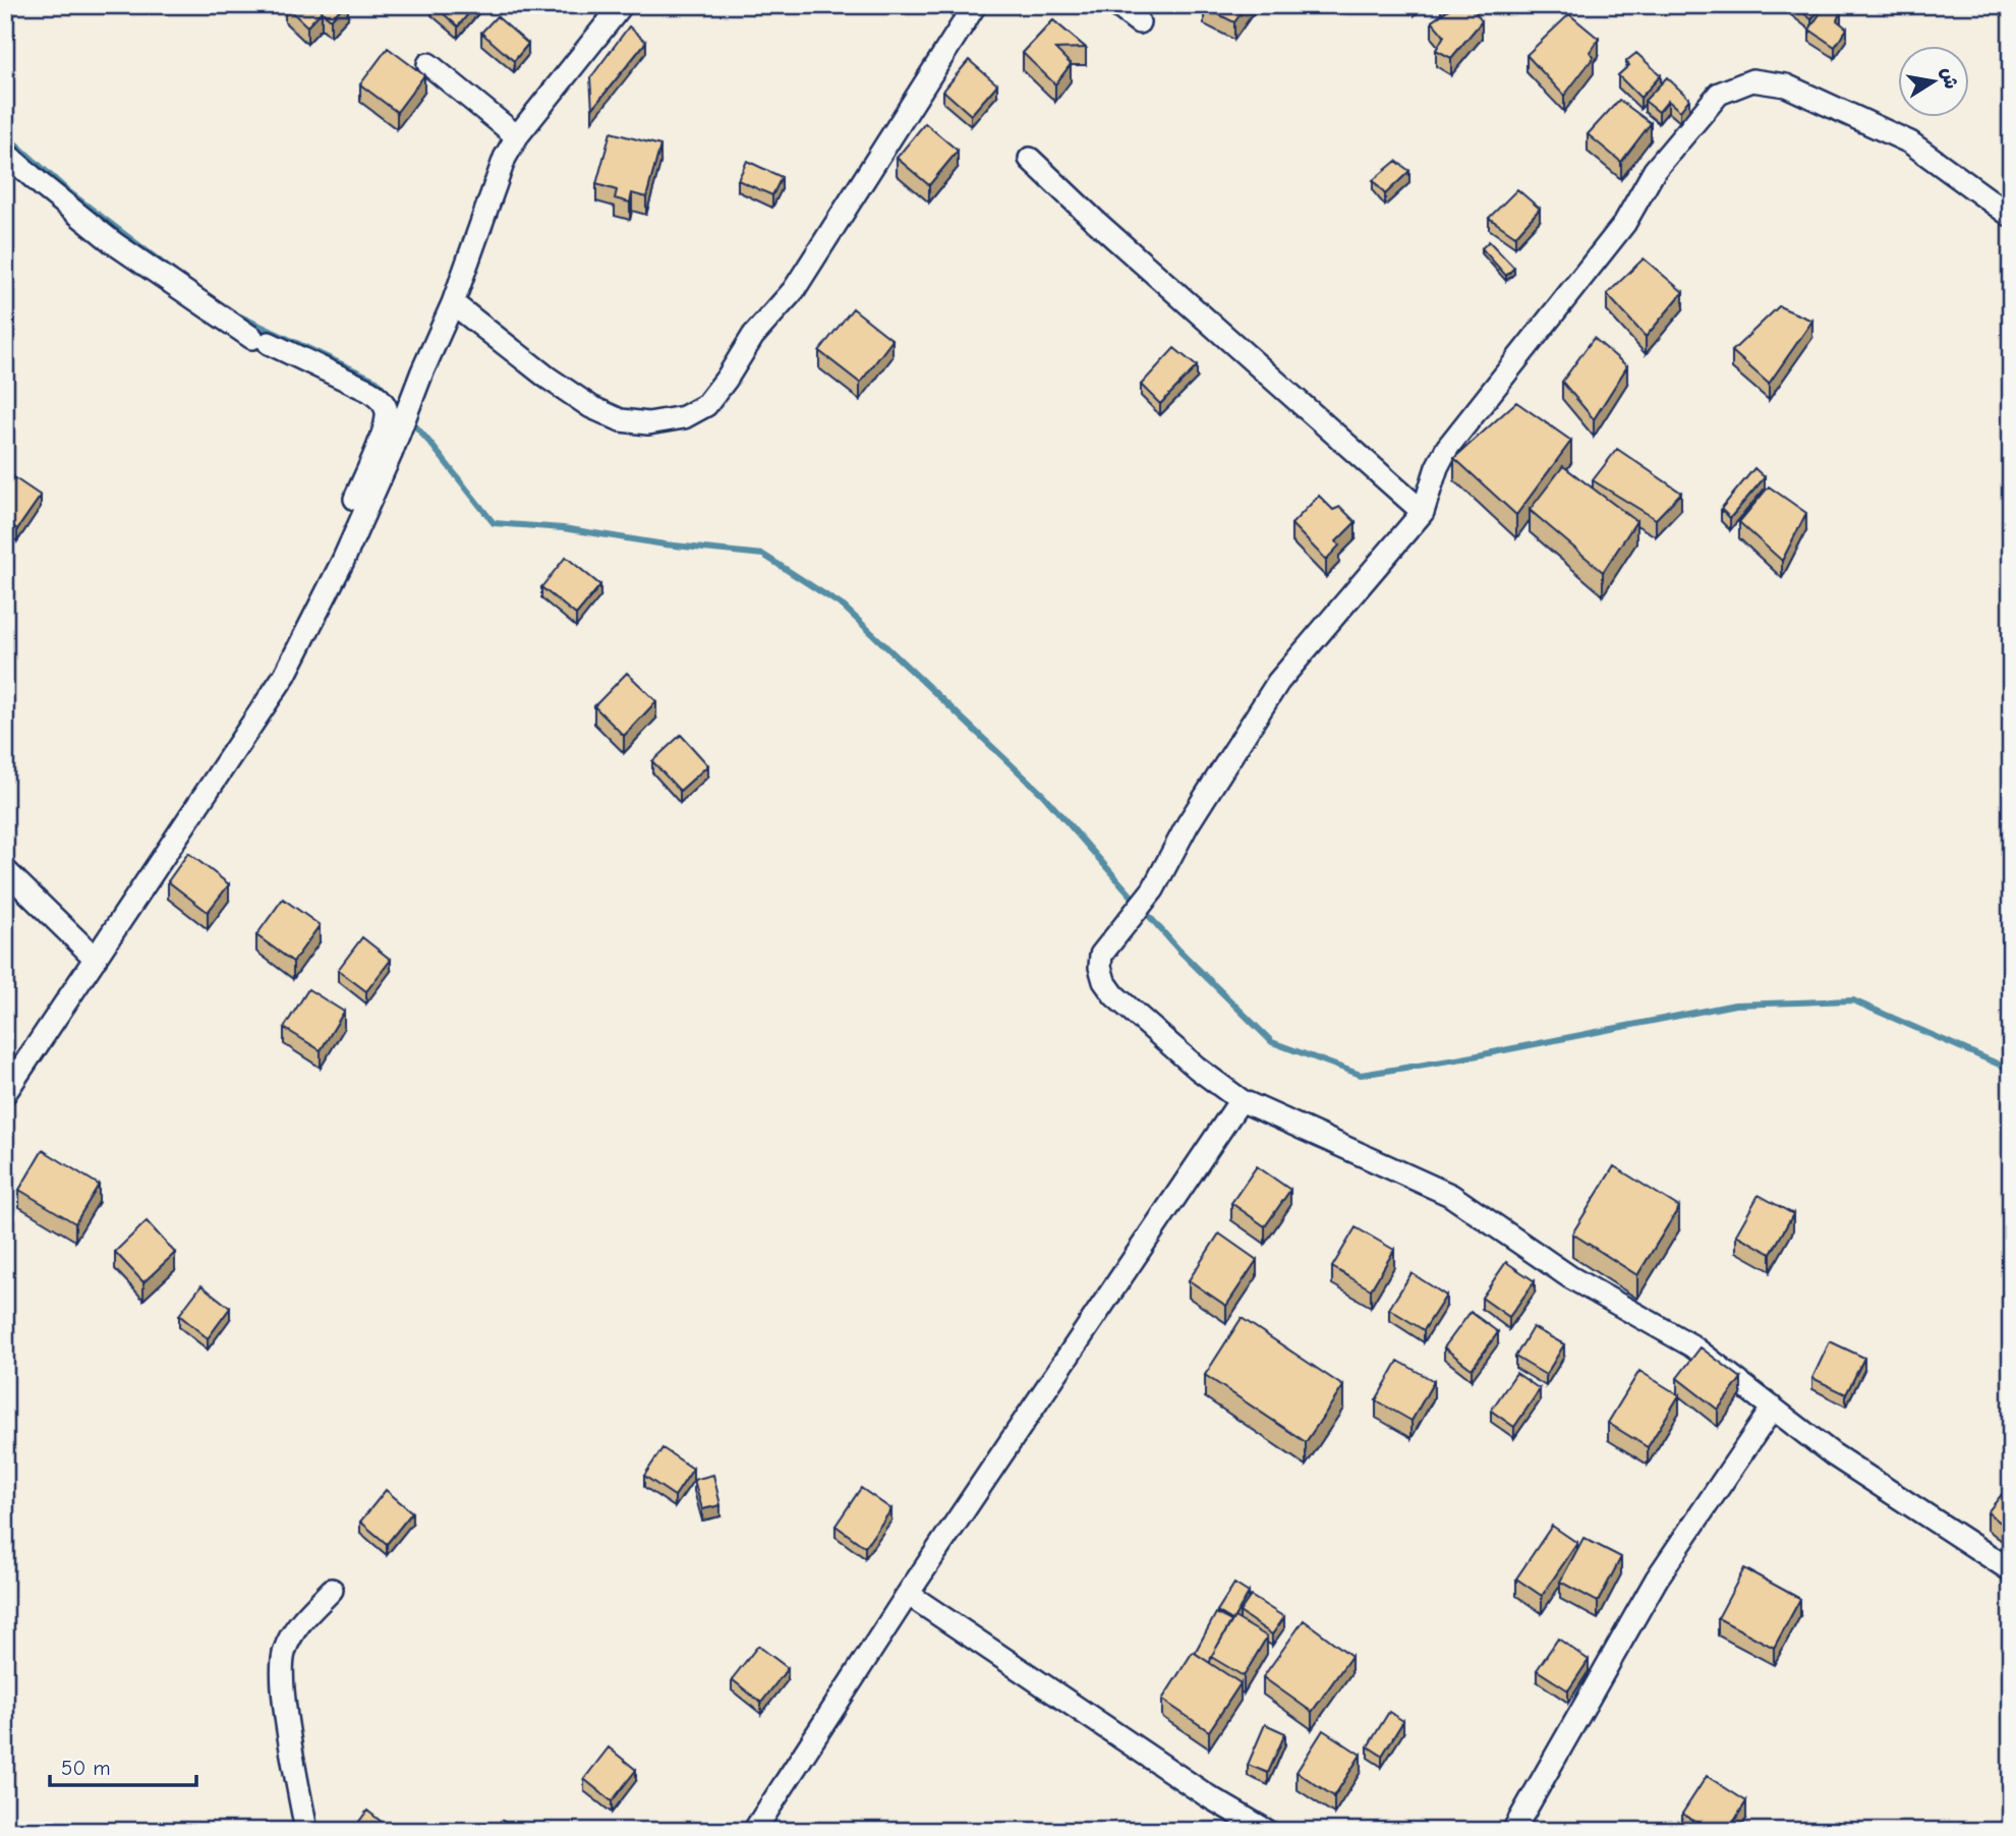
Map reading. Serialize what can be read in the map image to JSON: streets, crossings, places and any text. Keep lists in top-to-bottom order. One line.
{"scale_bar":"50 m","north":"right"}
